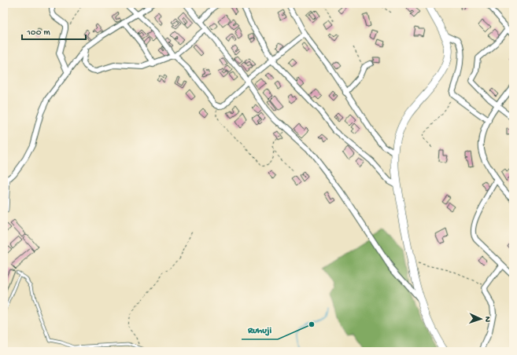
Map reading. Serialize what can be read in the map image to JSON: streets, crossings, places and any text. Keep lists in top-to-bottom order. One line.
{"places":["Ruhuji"],"scale_bar":"100 m","north":"right"}
